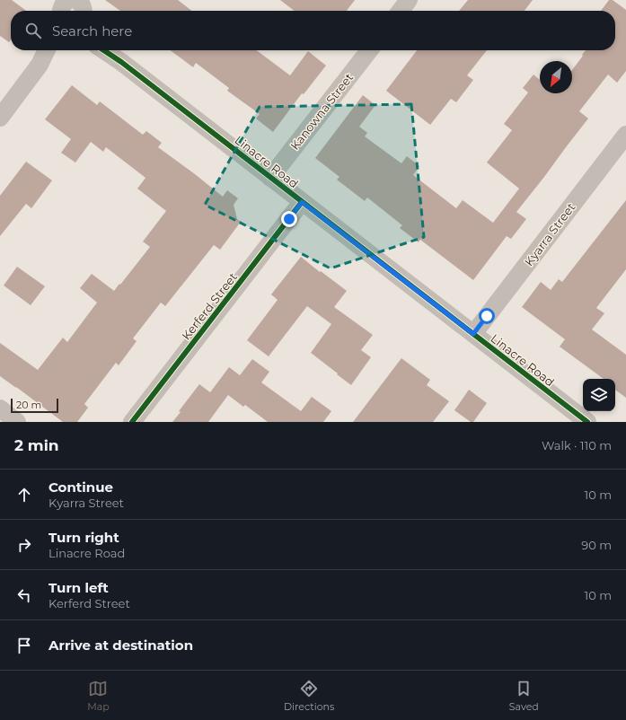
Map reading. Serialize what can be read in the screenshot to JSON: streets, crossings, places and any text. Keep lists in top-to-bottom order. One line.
{"streets":{"street":["Kanowna Street","Linacre Road","Kyarra Street","Kerferd Street"]},"crossings":[["Kanowna Street","Linacre Road"],["Linacre Road","Kyarra Street"],["Linacre Road","Kerferd Street"]],"scale_bar":"20 m","north":"bottom left","page":{"search":"Search here","scale":"20 m","heading":["2 min","Walk · 110 m"],"list":[["Continue","Kyarra Street","10 m"],["Turn right","Linacre Road","90 m"],["Turn left","Kerferd Street","10 m"],"Arrive at destination"],"nav":["Map","Directions","Saved"]}}
